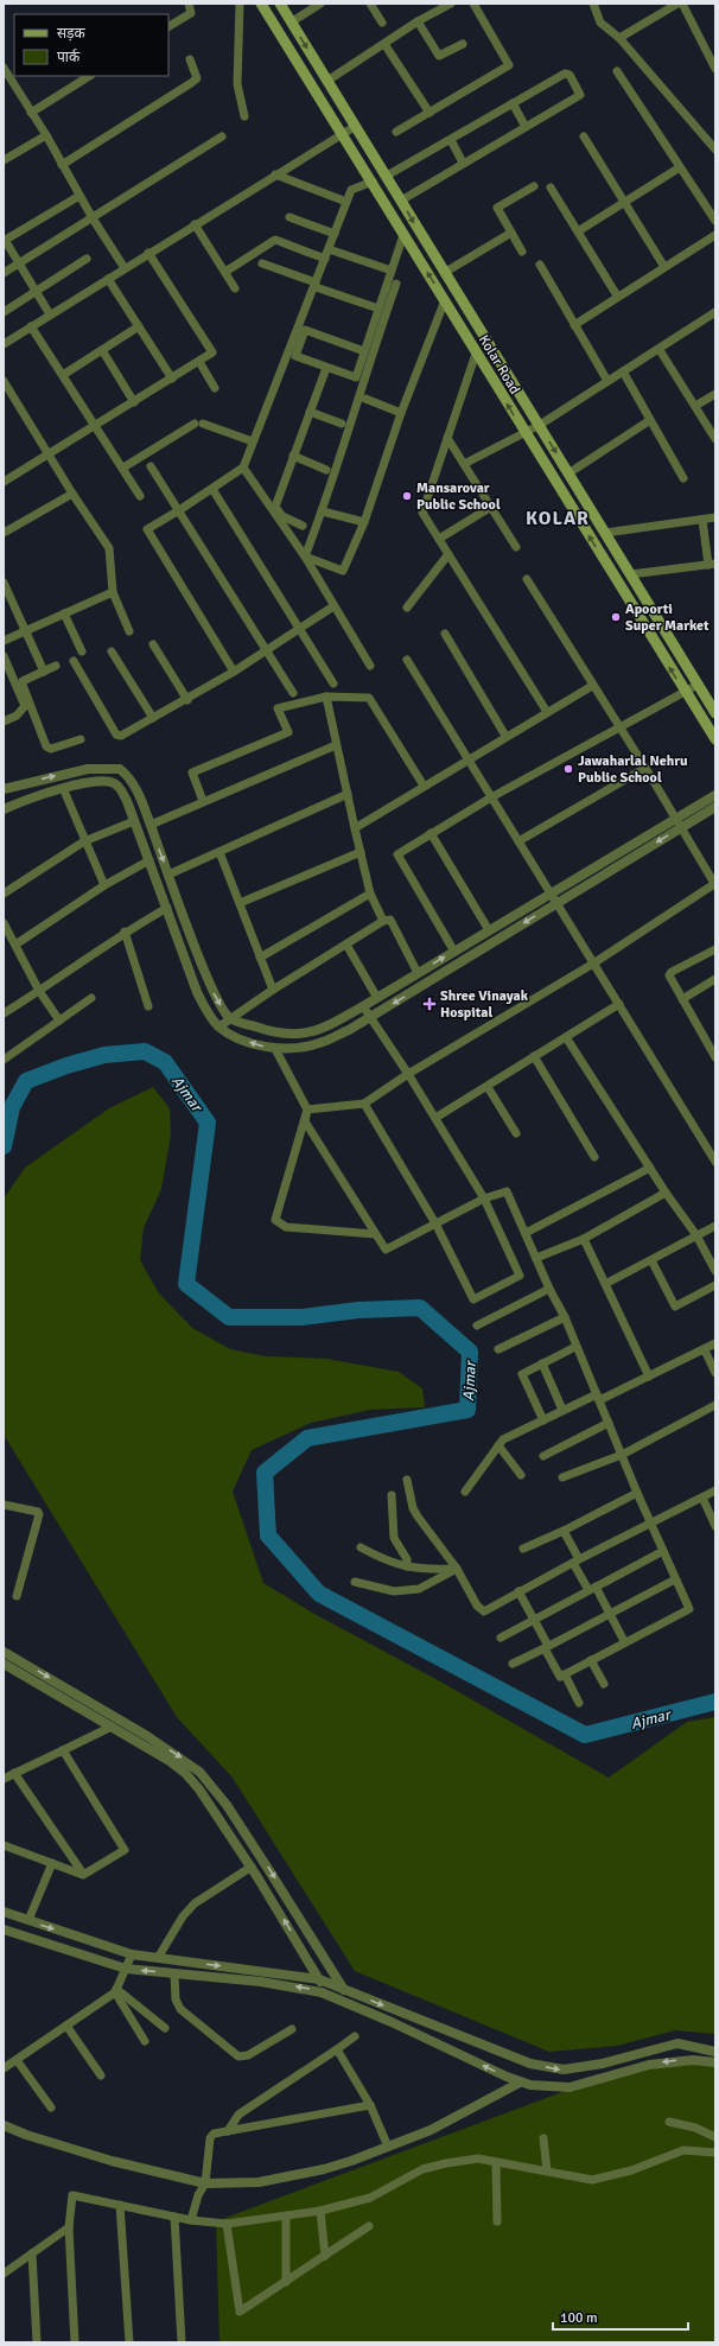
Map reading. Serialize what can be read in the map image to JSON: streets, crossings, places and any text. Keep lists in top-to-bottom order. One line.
{"streets":{"main road":["Kolar Road"]},"districts":["KOLAR"],"water":["Ajmar"],"places":{"other":["Mansarovar Public School","Apoorti Super Market","Jawaharlal Nehru Public School"],"health":["Shree Vinayak Hospital"]},"legend":["सड़क","पार्क"],"scale_bar":"100 m"}
